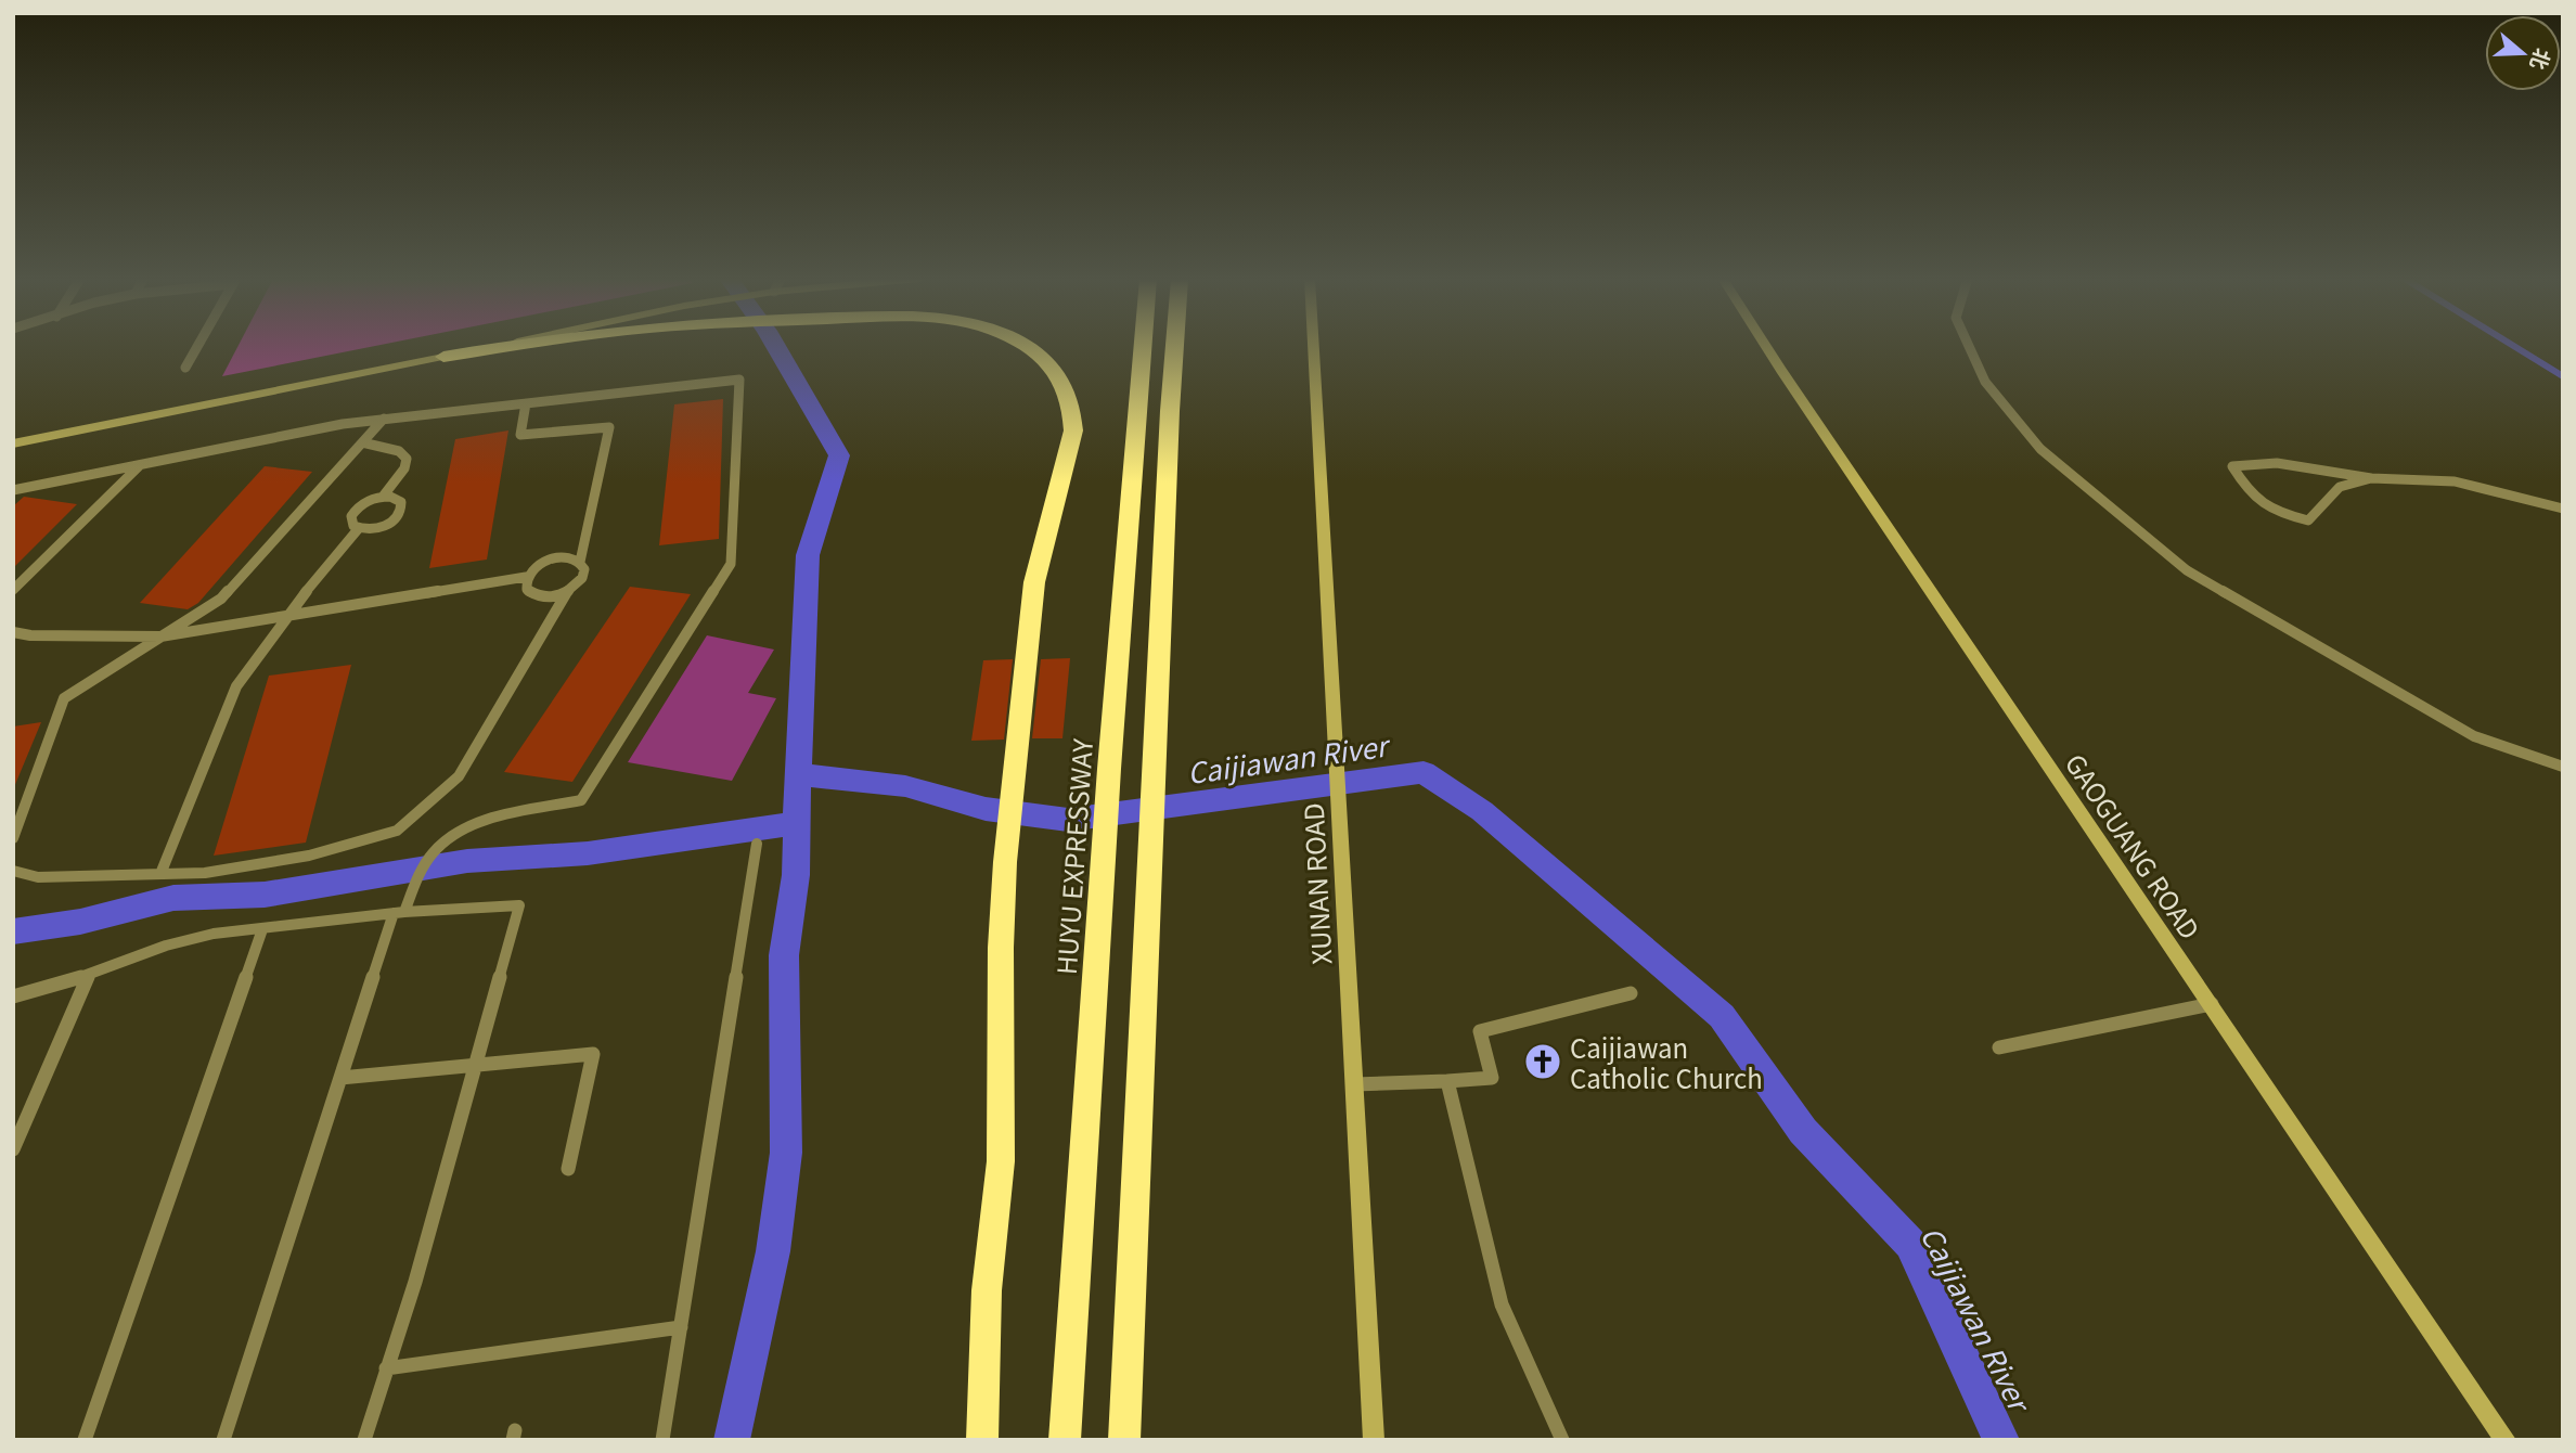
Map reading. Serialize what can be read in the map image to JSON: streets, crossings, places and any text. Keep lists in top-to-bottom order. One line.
{"streets":{"highway":["HUYU EXPRESSWAY"],"street":["GAOGUANG ROAD","XUNAN ROAD"]},"water":["Caijiawan River"],"places":{"church":["Caijiawan Catholic Church"]},"north":"right"}
